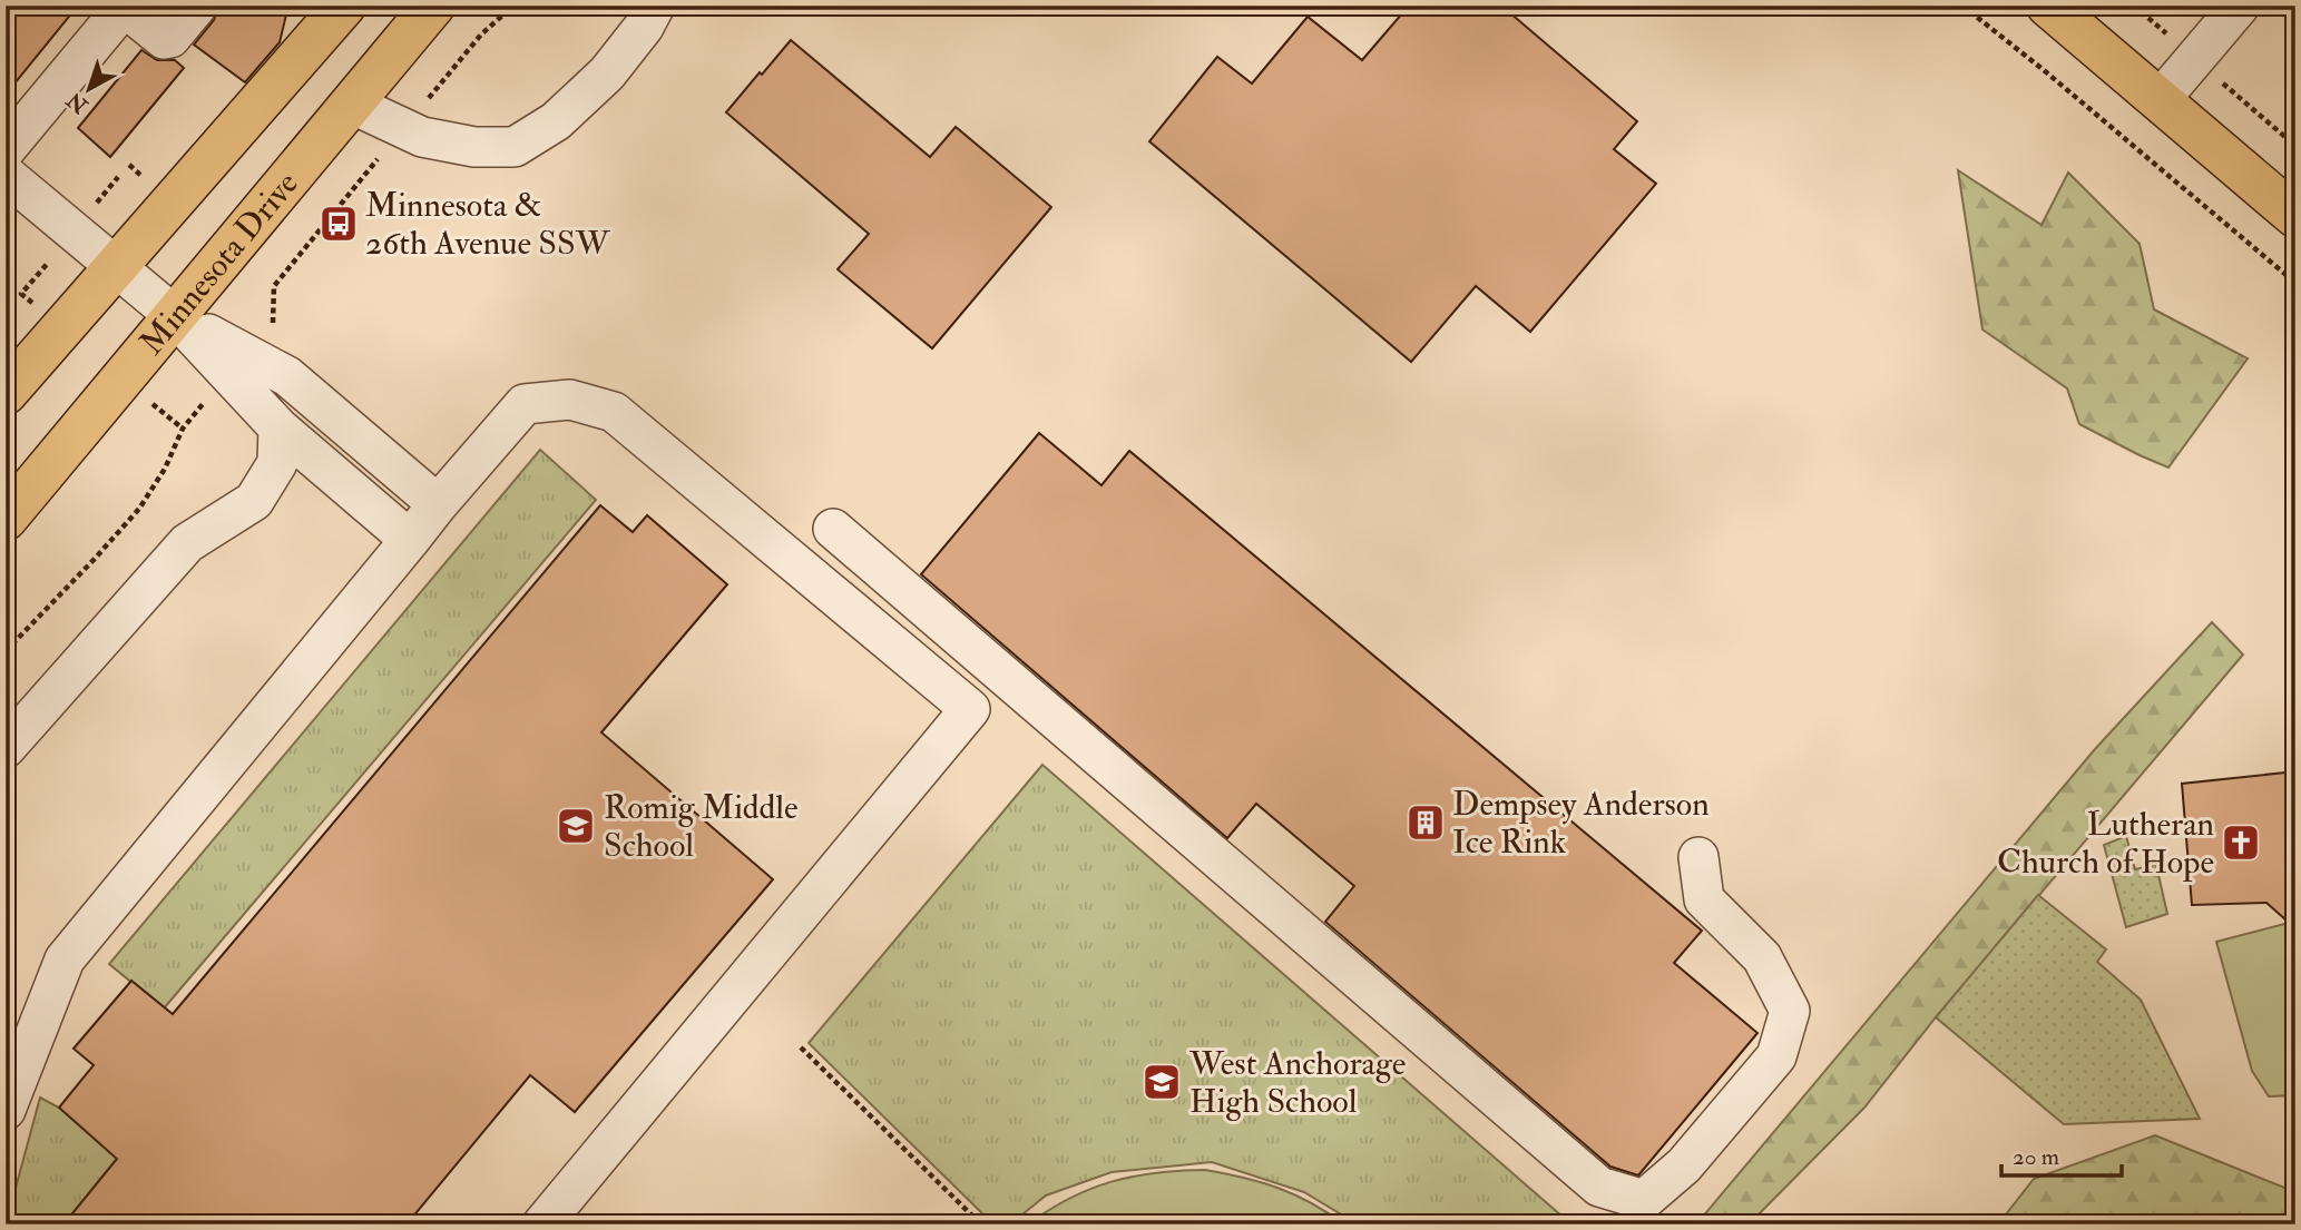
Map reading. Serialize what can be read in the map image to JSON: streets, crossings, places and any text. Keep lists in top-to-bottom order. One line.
{"streets":{"main road":["Minnesota Drive"]},"places":{"bus stop":["Minnesota & 26th Avenue SSW"],"building":["Dempsey Anderson Ice Rink"],"school or university":["Romig Middle School","West Anchorage High School"],"church":["Lutheran Church of Hope"]},"scale_bar":"20 m","north":"bottom left"}
